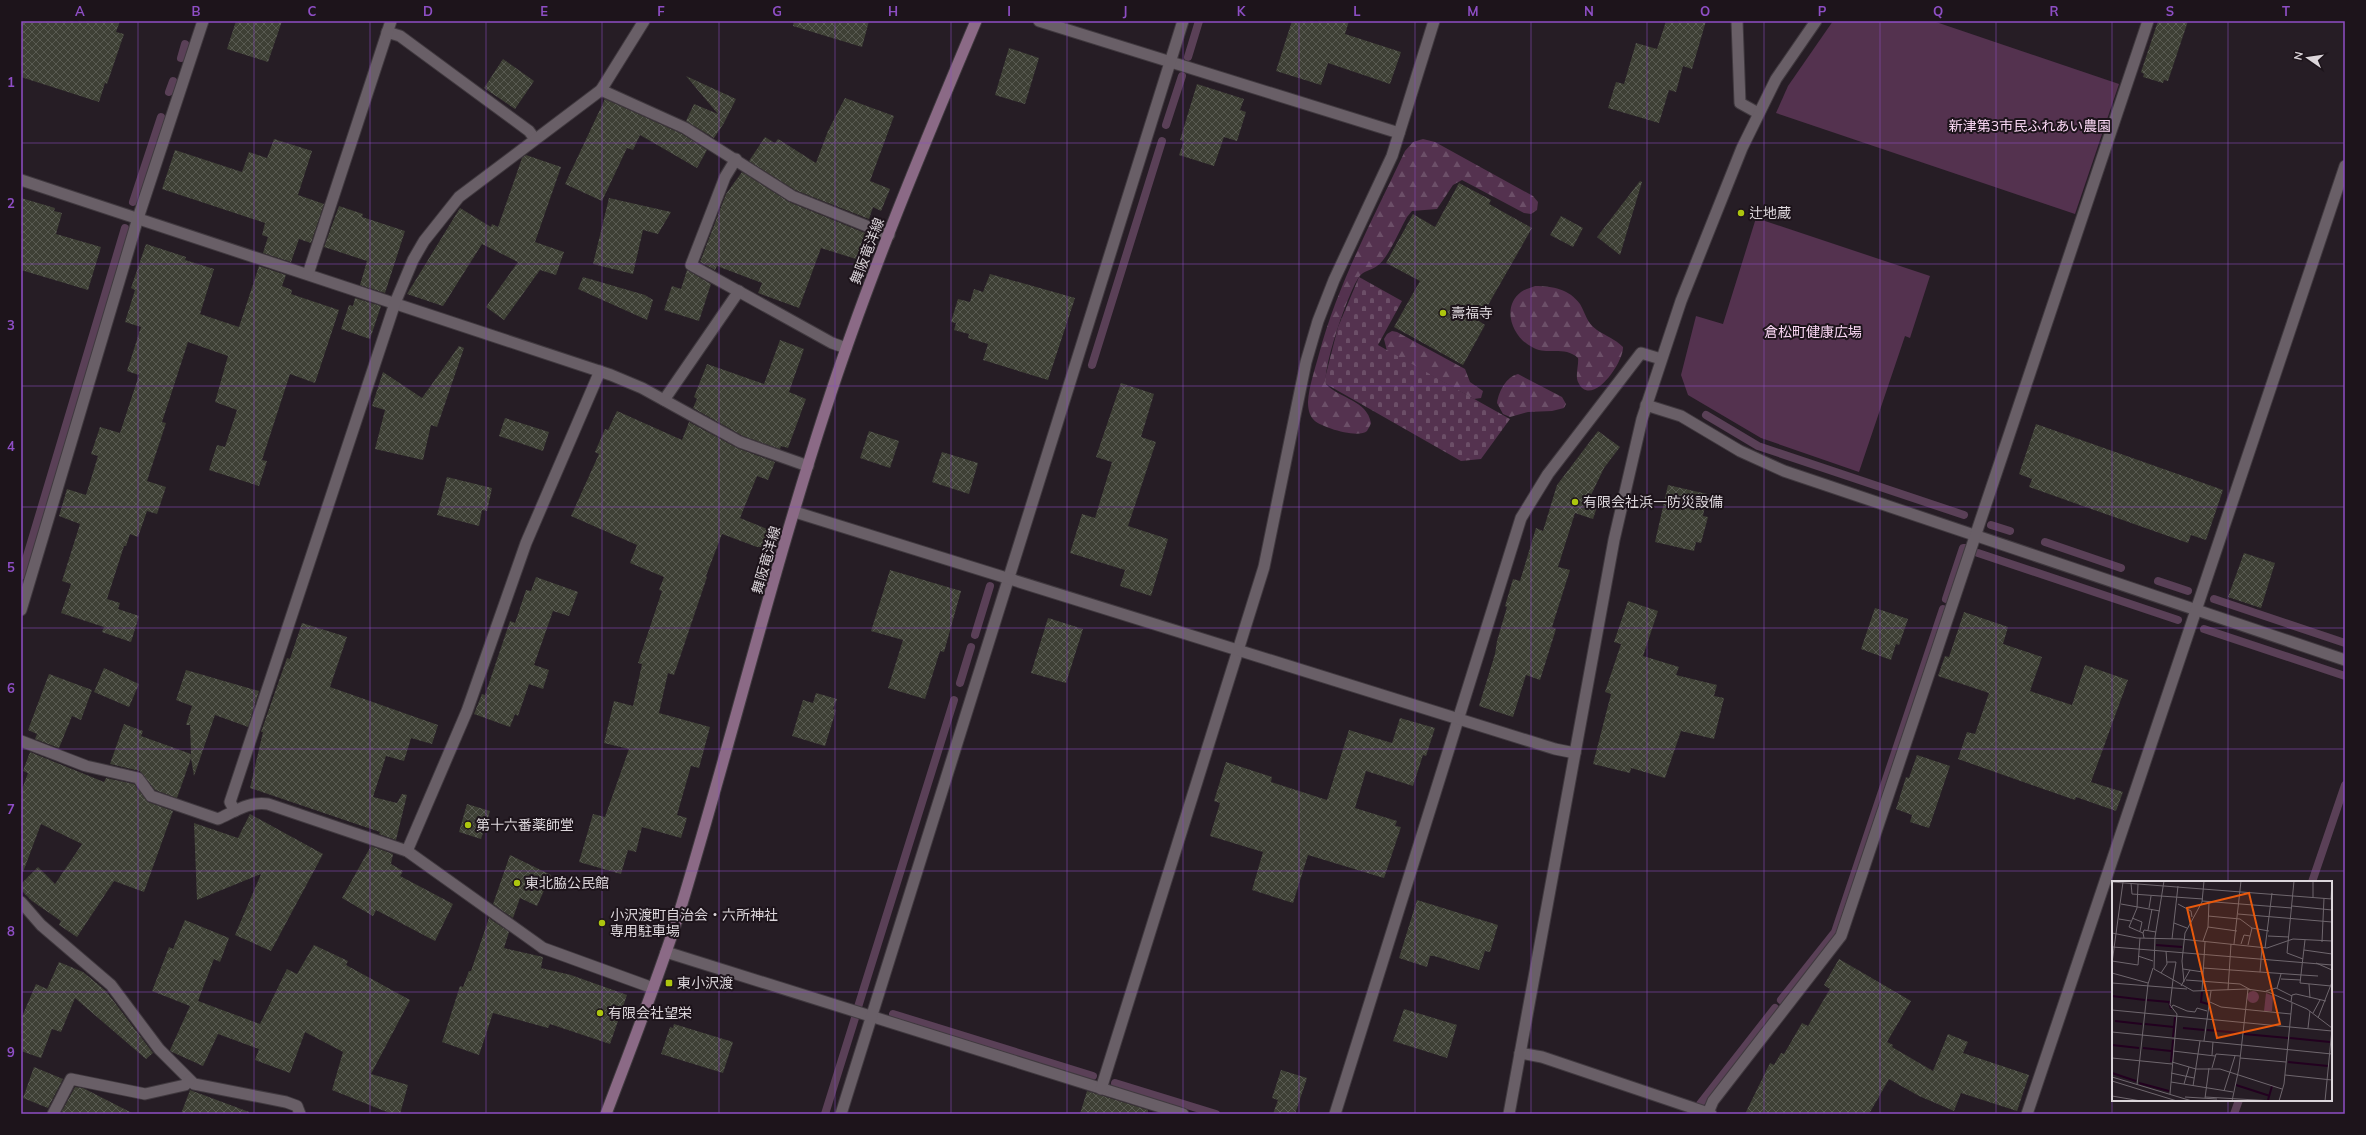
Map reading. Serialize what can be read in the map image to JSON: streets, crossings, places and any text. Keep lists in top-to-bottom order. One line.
{"streets":{"main road":["舞阪竜洋線"]},"parks":["新津第3市民ふれあい農園","倉松町健康広場"],"places":{"other":["辻地蔵","壽福寺","有限会社浜一防災設備","第十六番薬師堂","東北脇公民館","小沢渡町自治会・六所神社 専用駐車場","有限会社望栄"],"transit":["東小沢渡"]},"north":"left","grid":{"columns":["A","B","C","D","E","F","G","H","I","J","K","L","M","N","O","P","Q","R","S","T"],"rows":["1","2","3","4","5","6","7","8","9"]}}
